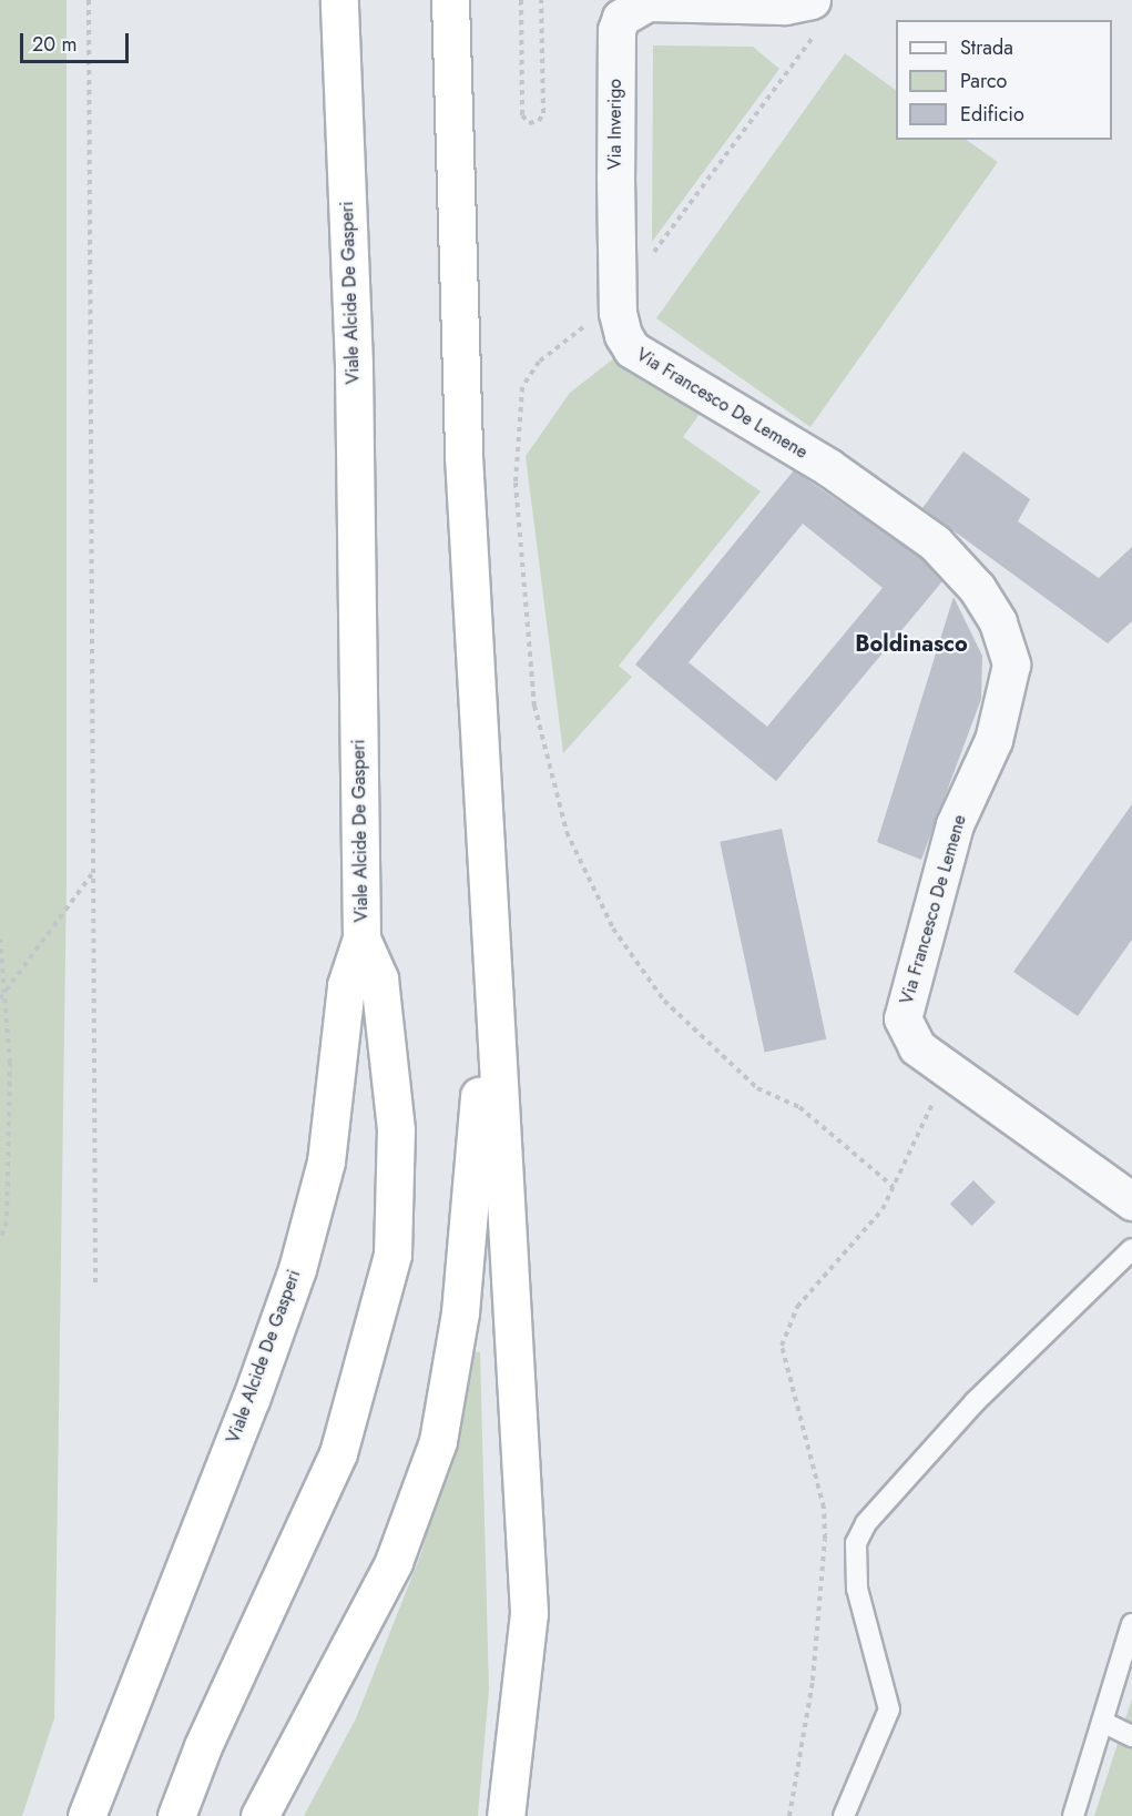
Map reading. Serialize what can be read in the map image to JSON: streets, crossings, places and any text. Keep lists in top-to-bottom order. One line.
{"streets":{"highway":["Viale Alcide De Gasperi"],"street":["Via Inverigo","Via Francesco De Lemene"]},"crossings":[["Via Inverigo","Via Francesco De Lemene"]],"districts":["Boldinasco"],"legend":["Strada","Parco","Edificio"],"scale_bar":"20 m"}
